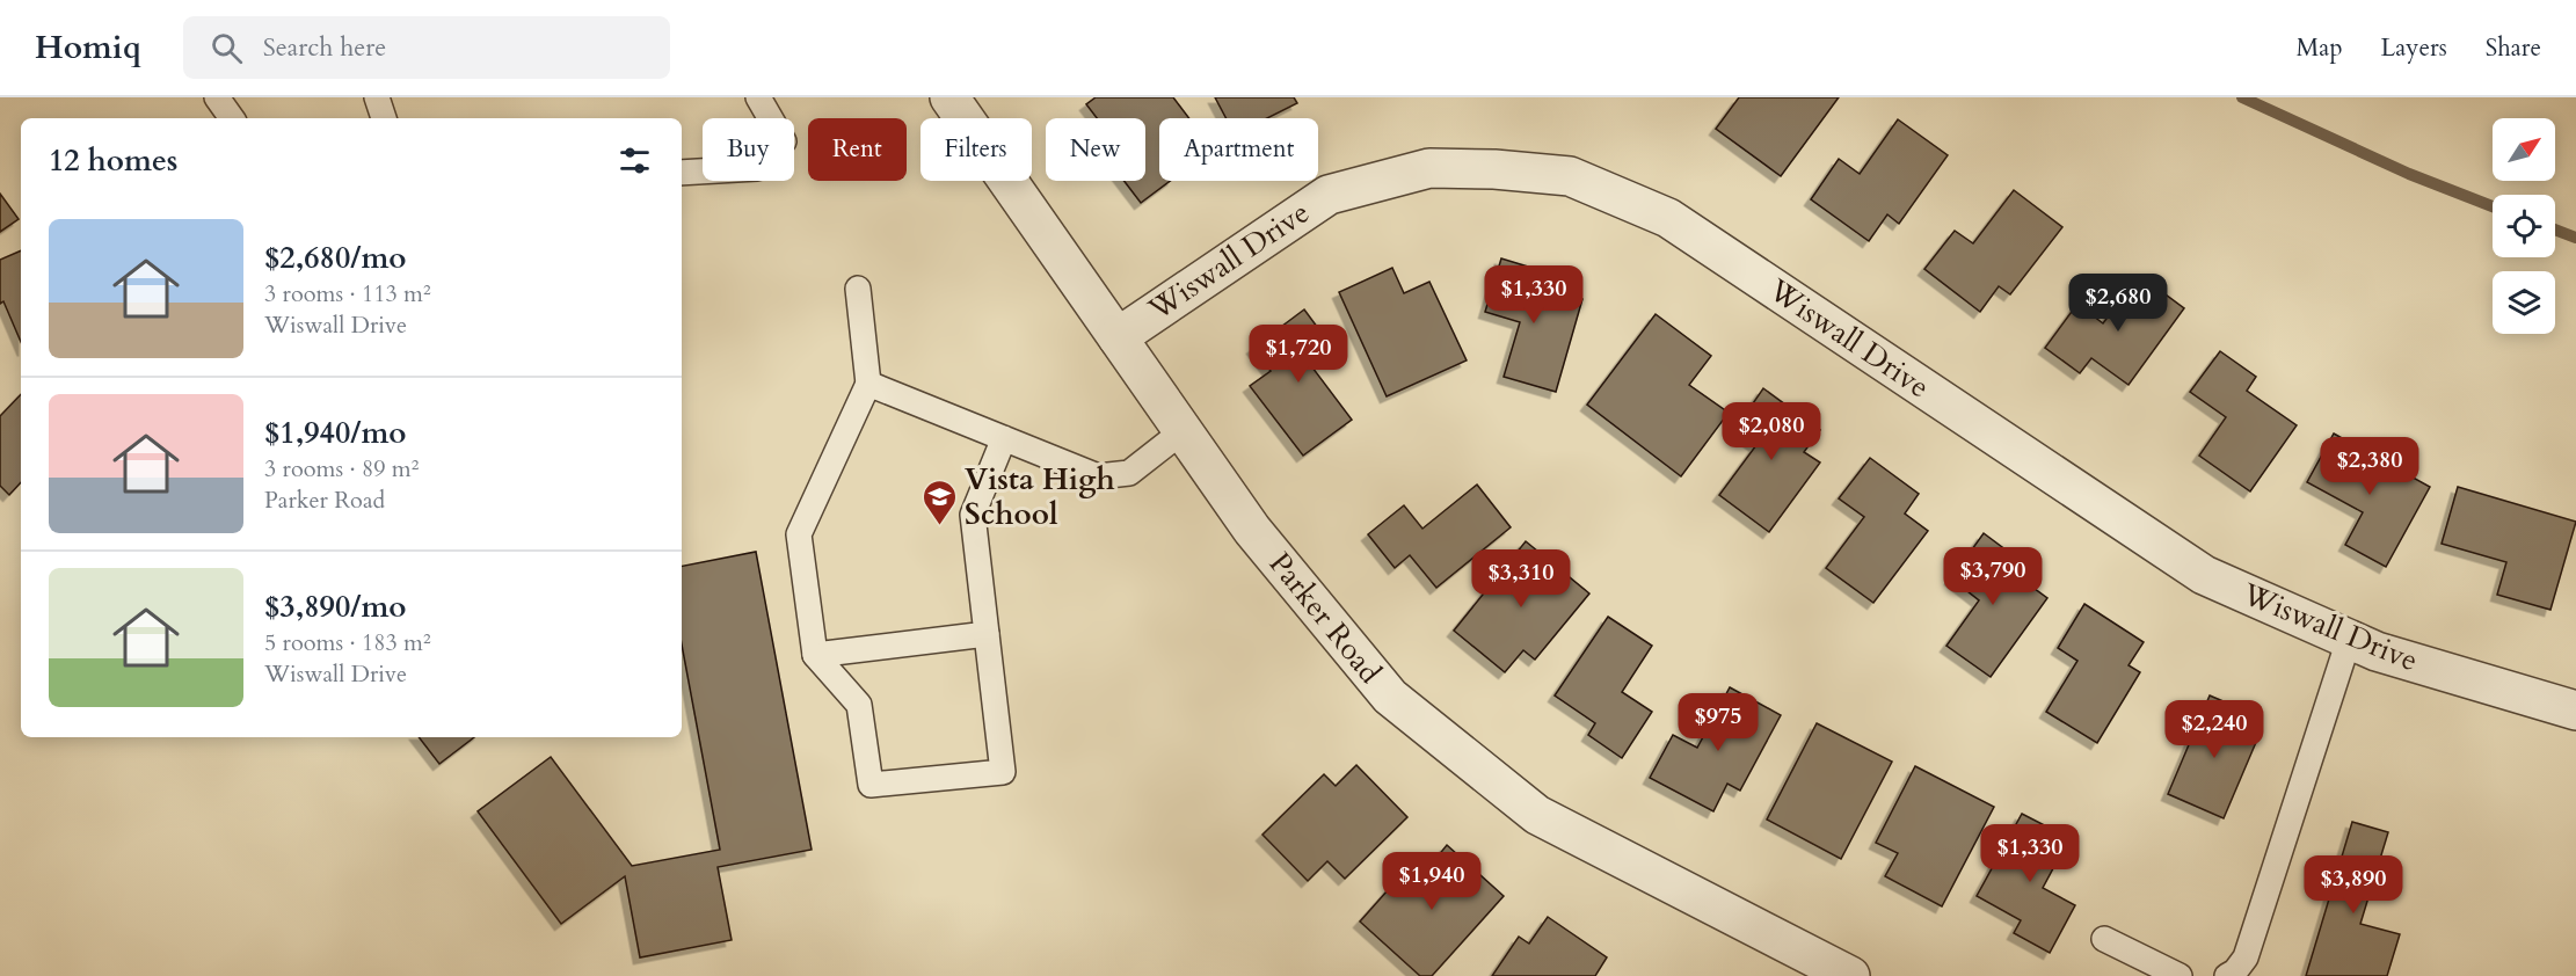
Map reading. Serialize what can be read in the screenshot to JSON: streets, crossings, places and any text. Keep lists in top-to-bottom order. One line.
{"streets":{"street":["Wiswall Drive","Parker Road"]},"crossings":[["Wiswall Drive","Parker Road"]],"places":{"school or university":["Vista High School"]},"north":"top right","page":{"header":"Homiq","search":"Search here","nav":["Map","Layers","Share"],"chip":["Buy","Rent","Filters","New","Apartment"],"heading":"12 homes","list":[{"name":"$2,680/mo","note":"3 rooms · 113 m² · Wiswall Drive"},{"name":"$1,940/mo","note":"3 rooms · 89 m² · Parker Road"},{"name":"$3,890/mo","note":"5 rooms · 183 m² · Wiswall Drive"}],"price":["$1,330","$2,680","$1,720","$2,080","$2,380","$3,790","$3,310","$975","$2,240","$1,330","$1,940","$3,890"]}}
